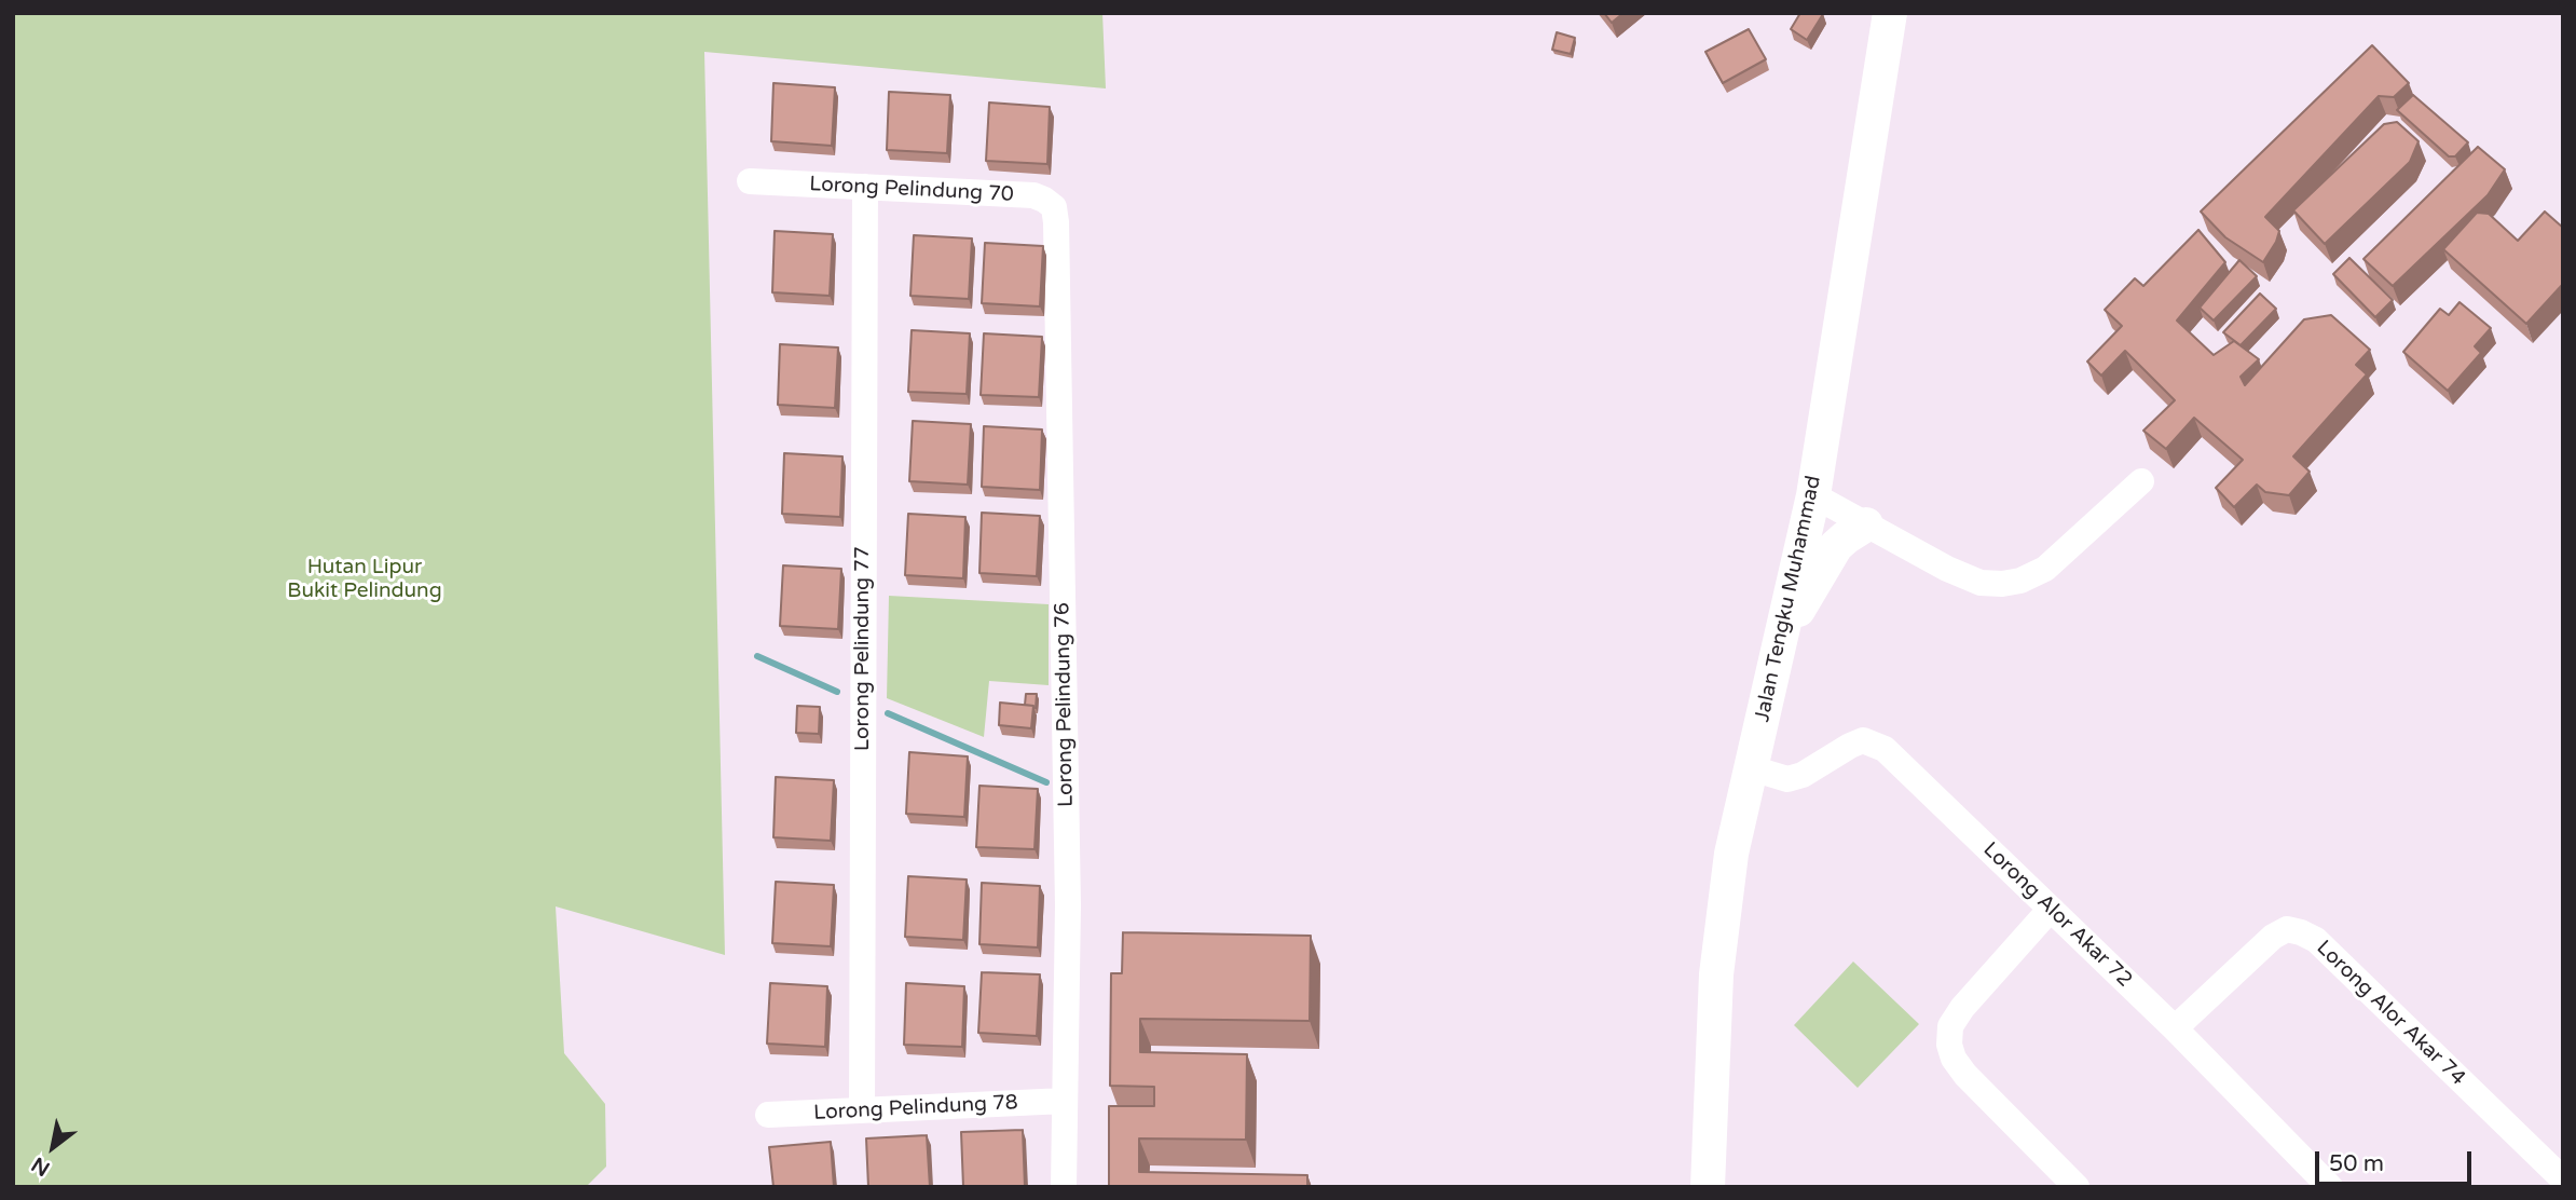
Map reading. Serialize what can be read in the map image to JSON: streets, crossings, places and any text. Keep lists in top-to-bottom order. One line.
{"streets":{"main road":["Jalan Tengku Muhammad"],"street":["Lorong Pelindung 70","Lorong Pelindung 77","Lorong Pelindung 76","Lorong Alor Akar 72","Lorong Alor Akar 74","Lorong Pelindung 78"]},"crossings":[["Lorong Pelindung 70","Lorong Pelindung 77"],["Lorong Pelindung 70","Lorong Pelindung 76"],["Jalan Tengku Muhammad","Lorong Alor Akar 72"],["Lorong Pelindung 77","Lorong Pelindung 78"],["Lorong Pelindung 76","Lorong Pelindung 78"],["Lorong Alor Akar 72","Lorong Alor Akar 74"]],"parks":["Hutan Lipur Bukit Pelindung"],"scale_bar":"50 m","north":"bottom left"}
